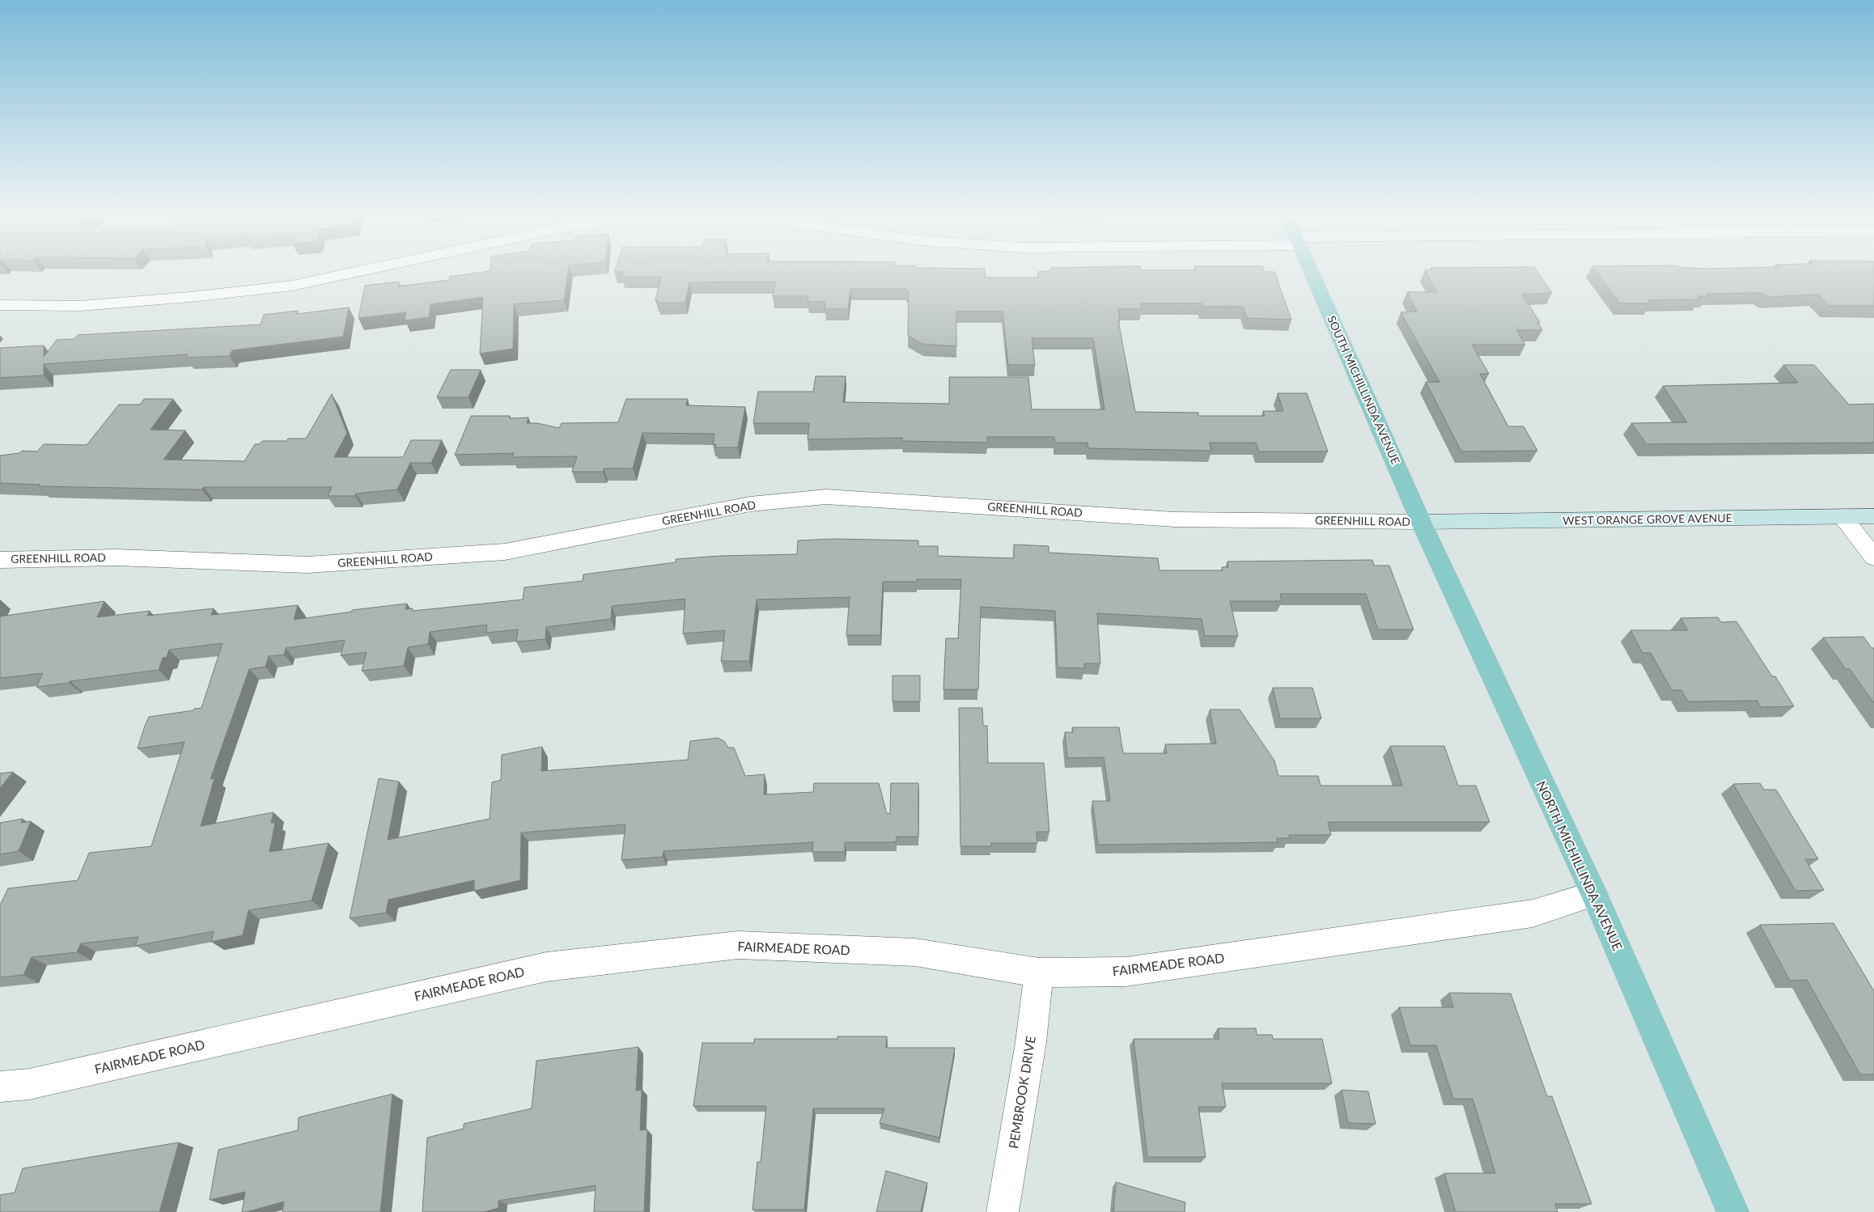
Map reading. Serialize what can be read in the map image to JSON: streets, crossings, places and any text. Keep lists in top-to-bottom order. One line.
{"streets":{"main road":["SOUTH MICHILLINDA AVENUE","NORTH MICHILLINDA AVENUE"],"street":["GREENHILL ROAD","WEST ORANGE GROVE AVENUE","FAIRMEADE ROAD","PEMBROOK DRIVE"]},"crossings":[["SOUTH MICHILLINDA AVENUE","GREENHILL ROAD"],["SOUTH MICHILLINDA AVENUE","WEST ORANGE GROVE AVENUE"],["SOUTH MICHILLINDA AVENUE","NORTH MICHILLINDA AVENUE"],["GREENHILL ROAD","WEST ORANGE GROVE AVENUE"],["GREENHILL ROAD","NORTH MICHILLINDA AVENUE"],["WEST ORANGE GROVE AVENUE","NORTH MICHILLINDA AVENUE"],["NORTH MICHILLINDA AVENUE","FAIRMEADE ROAD"],["FAIRMEADE ROAD","PEMBROOK DRIVE"]]}
